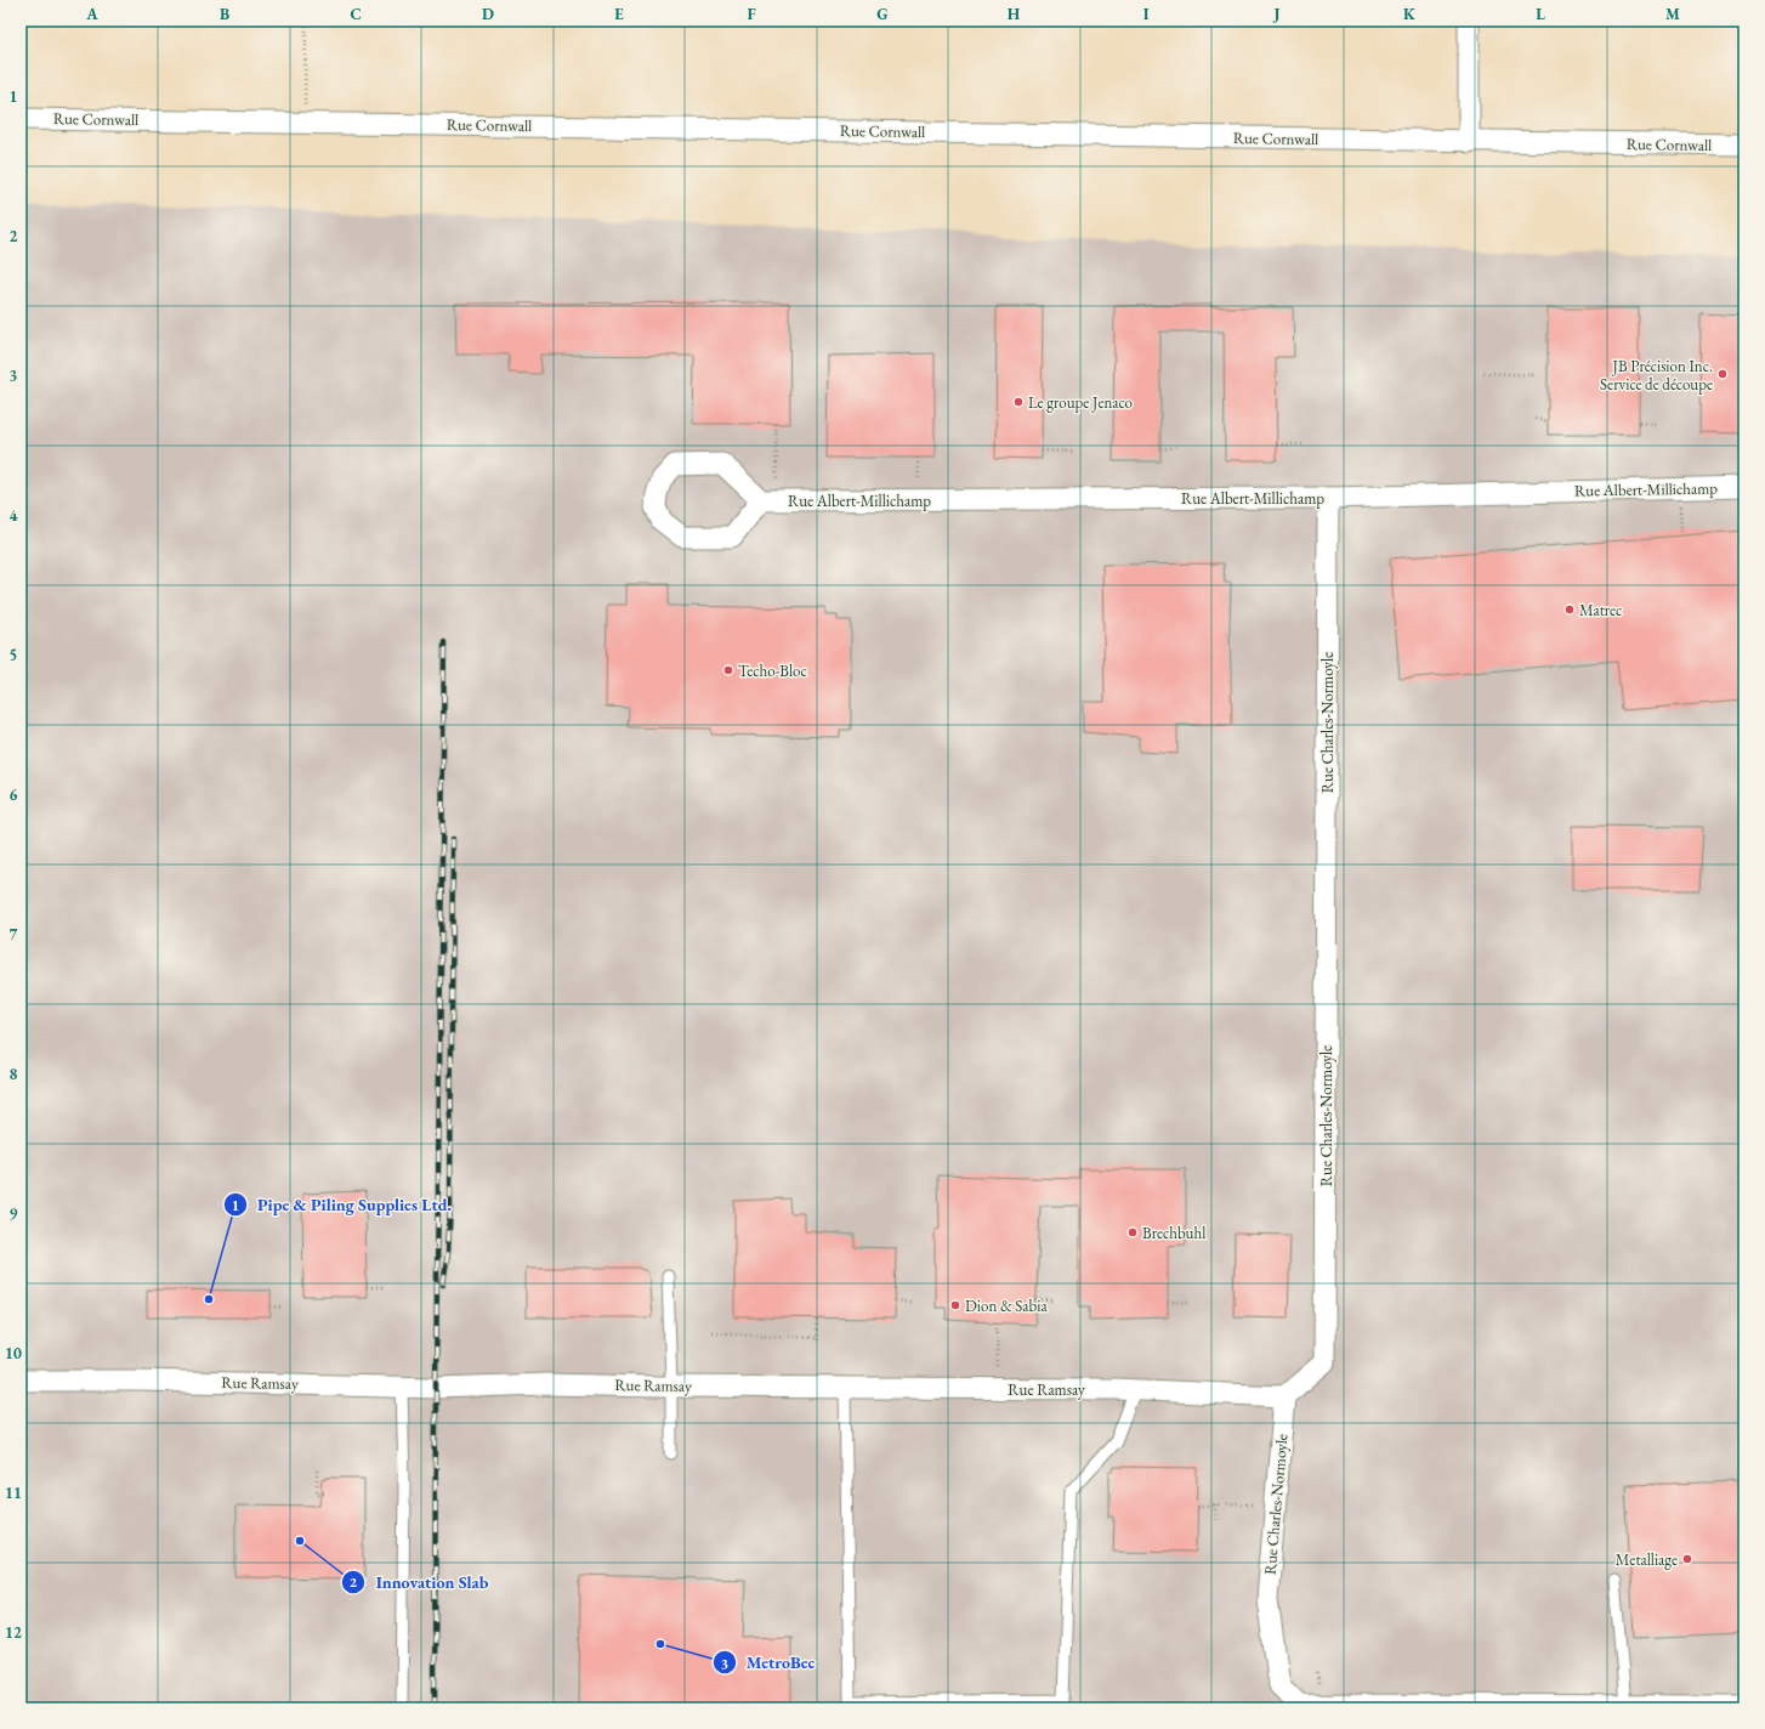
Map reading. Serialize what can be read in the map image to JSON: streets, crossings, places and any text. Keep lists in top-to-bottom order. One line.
{"streets":{"street":["Rue Cornwall","Rue Albert-Millichamp","Rue Charles-Normoyle","Rue Ramsay"]},"crossings":[["Rue Albert-Millichamp","Rue Charles-Normoyle"],["Rue Charles-Normoyle","Rue Ramsay"]],"places":["JB Précision Inc. Service de découpe","Le groupe Jenaco","Matrec","Techo-Bloc","Brechbuhl","Pipe & Piling Supplies Ltd.","Dion & Sabia","Innovation Slab","Metalliage","MetroBec"],"grid":{"columns":["A","B","C","D","E","F","G","H","I","J","K","L","M"],"rows":["1","2","3","4","5","6","7","8","9","10","11","12"]}}
